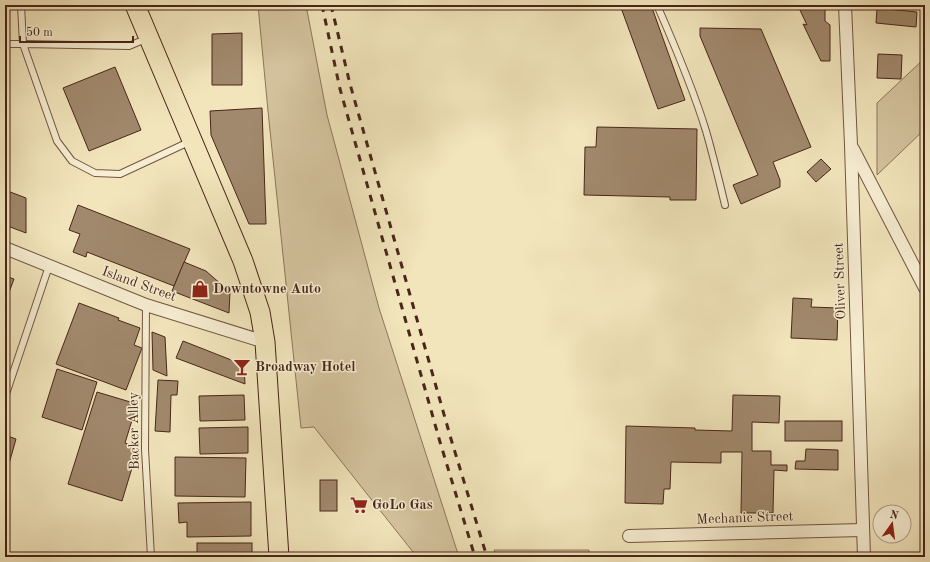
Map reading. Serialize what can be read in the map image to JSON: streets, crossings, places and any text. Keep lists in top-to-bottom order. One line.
{"streets":{"street":["Oliver Street","Island Street","Mechanic Street"],"lane":["Backer Alley"]},"crossings":[["Oliver Street","Mechanic Street"],["Island Street","Backer Alley"]],"places":{"shop":["Downtowne Auto"],"bar":["Broadway Hotel"],"supermarket":["GoLo Gas"]},"scale_bar":"50 m","north":"top"}
